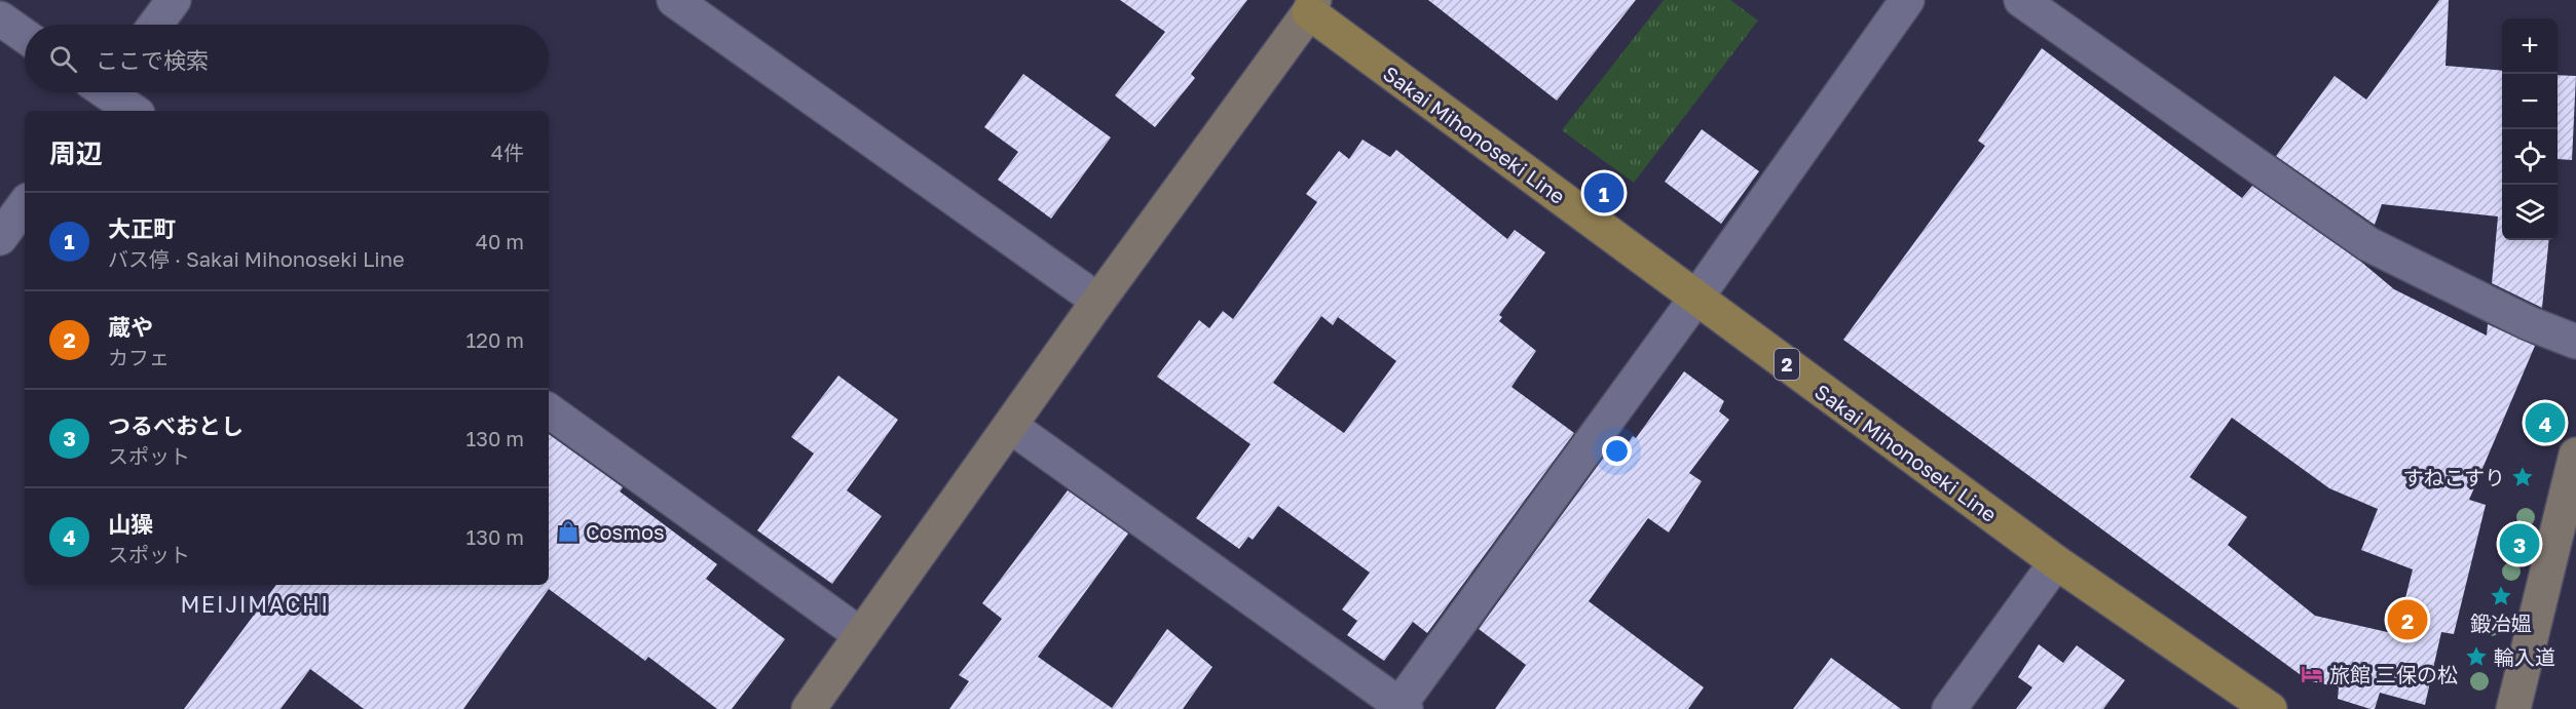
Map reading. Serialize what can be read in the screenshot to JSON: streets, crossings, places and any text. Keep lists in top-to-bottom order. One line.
{"streets":{"main road":["Sakai Mihonoseki Line","2"]},"districts":["MEIJIMACHI"],"places":{"place":["すねこすり","鍛冶媼","輪入道"],"shop":["Cosmos"],"hotel":["旅館 三保の松"]},"page":{"map_buttons":["+","−"],"search":"ここで検索","heading":["周辺","4件"],"pins":["1","4","3","2"],"list":[{"mark":"1","name":"大正町","note":"バス停 · Sakai Mihonoseki Line","value":"40 m"},{"mark":"2","name":"蔵や","note":"カフェ","value":"120 m"},{"mark":"3","name":"つるべおとし","note":"スポット","value":"130 m"},{"mark":"4","name":"山𤢖","note":"スポット","value":"130 m"}]}}
